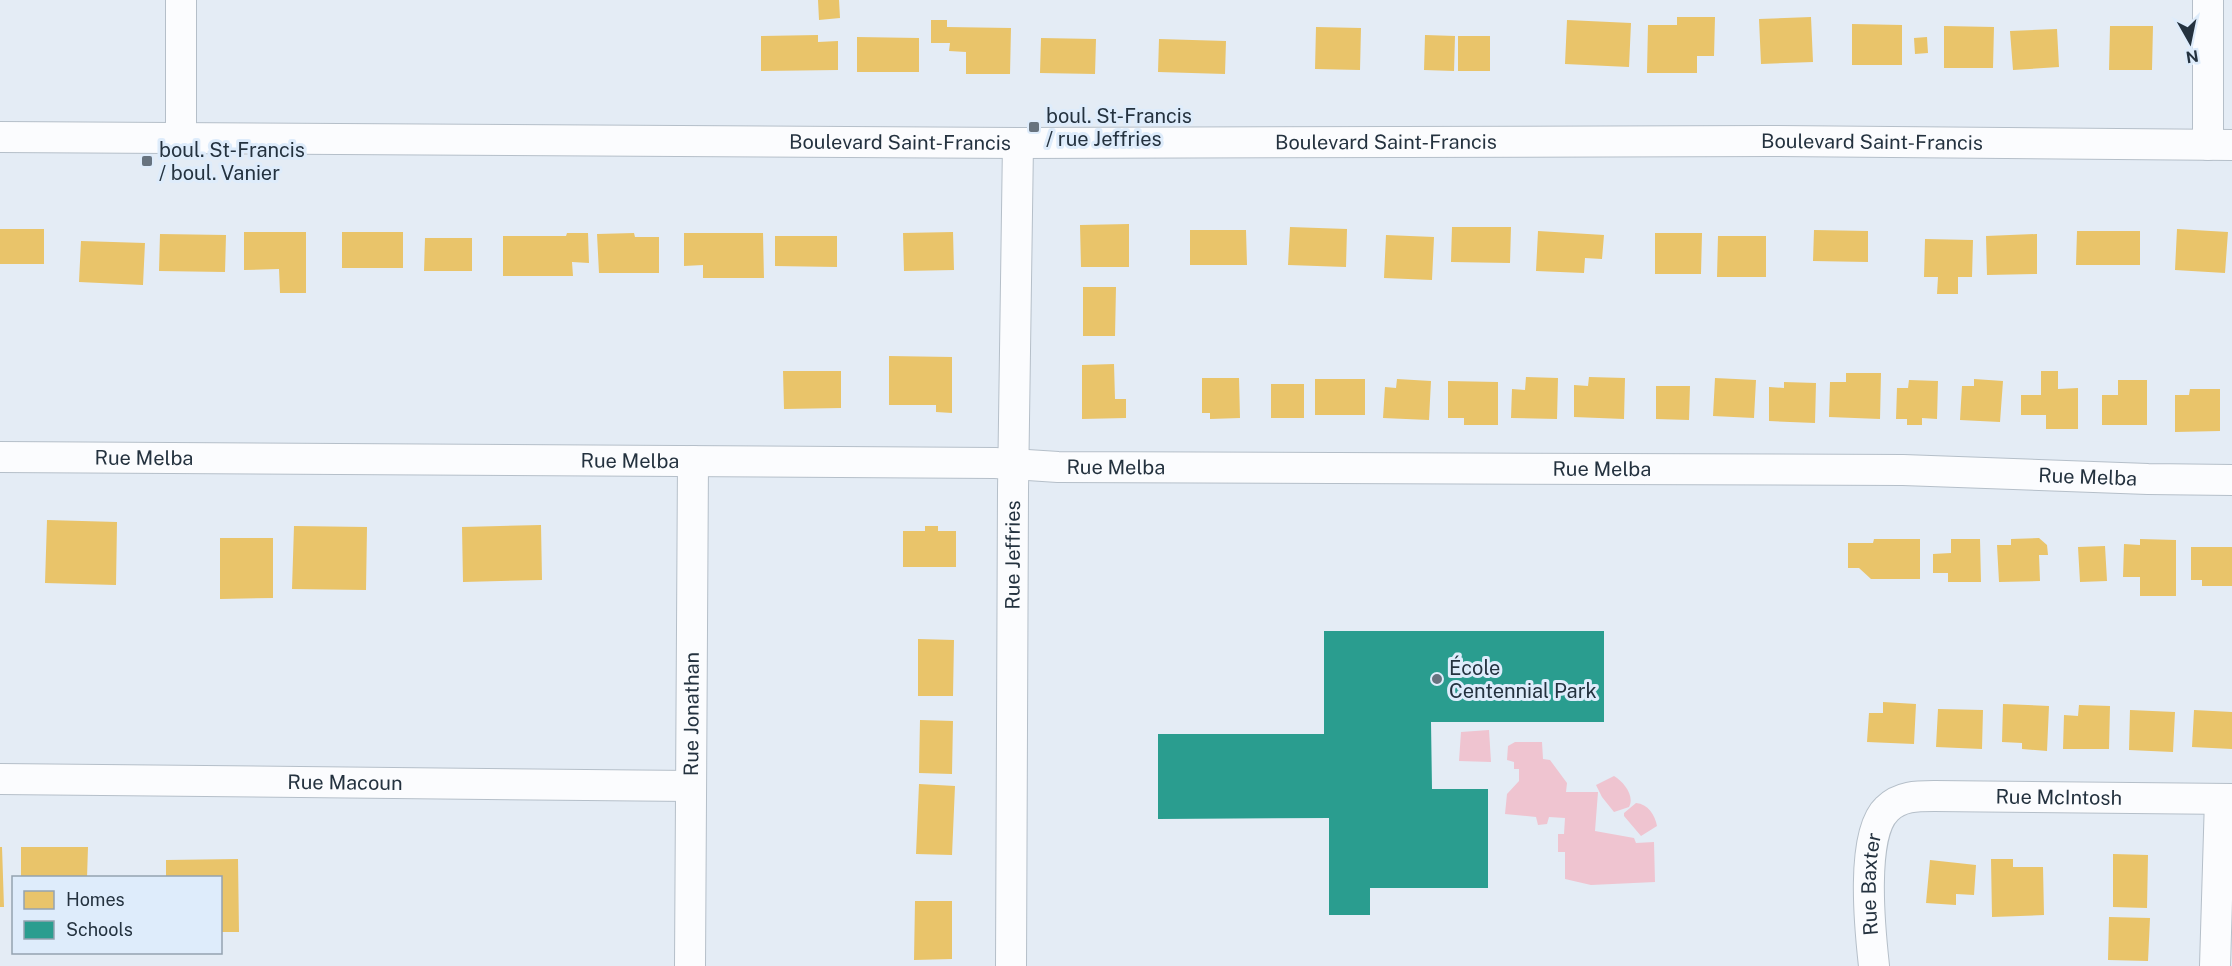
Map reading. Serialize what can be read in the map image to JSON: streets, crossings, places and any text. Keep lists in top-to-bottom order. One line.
{"streets":{"street":["Boulevard Saint-Francis","Rue Melba","Rue Jeffries","Rue Jonathan","Rue Macoun","Rue McIntosh","Rue Baxter"]},"crossings":[["Boulevard Saint-Francis","Rue Jeffries"],["Rue Melba","Rue Jeffries"],["Rue Melba","Rue Jonathan"],["Rue Jonathan","Rue Macoun"],["Rue McIntosh","Rue Baxter"]],"places":{"transit":["boul. St-Francis / rue Jeffries","boul. St-Francis / boul. Vanier"],"other":["École Centennial Park"]},"legend":["Homes","Schools"],"north":"bottom"}
